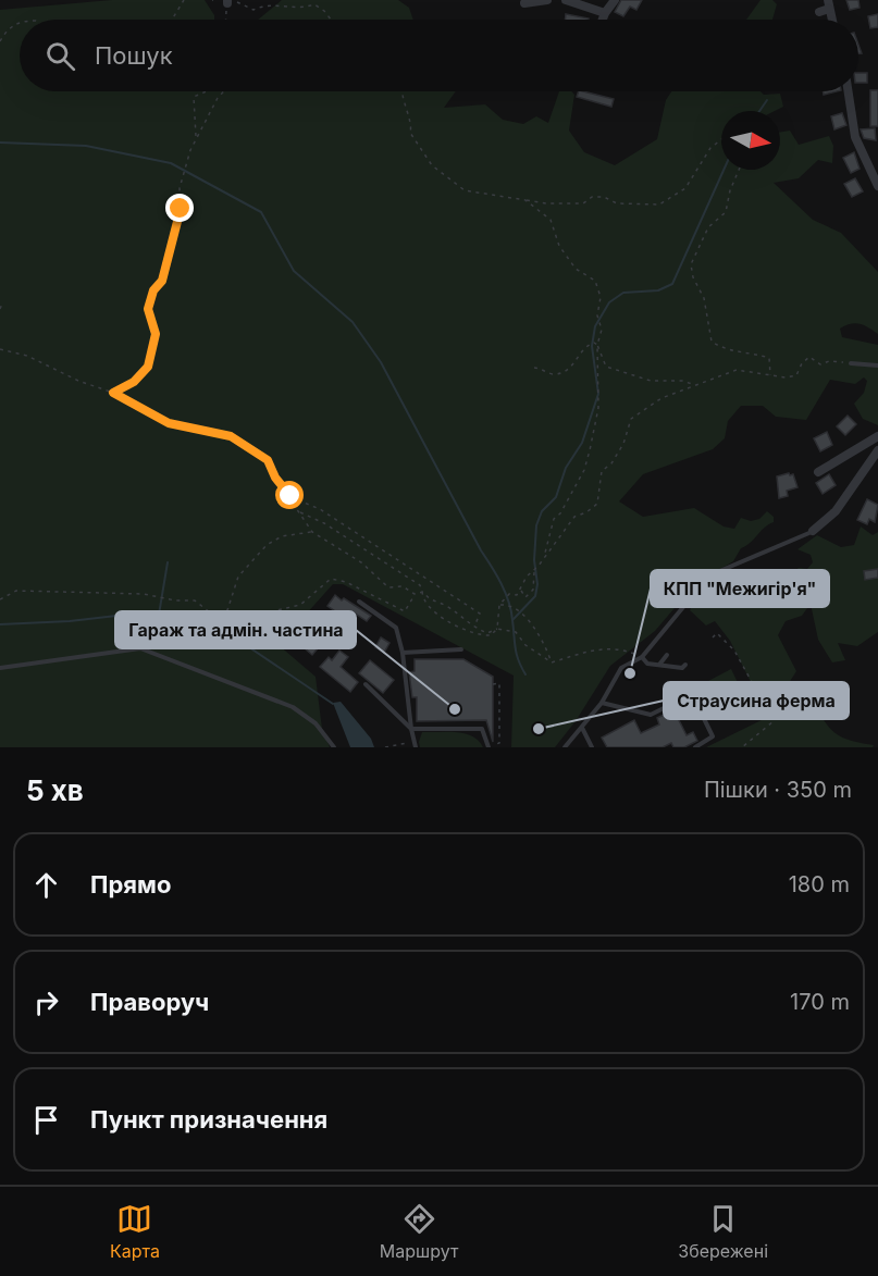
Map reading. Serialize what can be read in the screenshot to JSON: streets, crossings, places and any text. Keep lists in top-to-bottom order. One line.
{"places":["КПП \"Межигір'я\"","Гараж та адмін. частина","Страусина ферма"],"north":"right","page":{"search":"Пошук","heading":["5 хв","Пішки · 350 m"],"list":[["Прямо","180 m"],["Праворуч","170 m"],"Пункт призначення"],"nav":["Карта","Маршрут","Збережені"]}}
